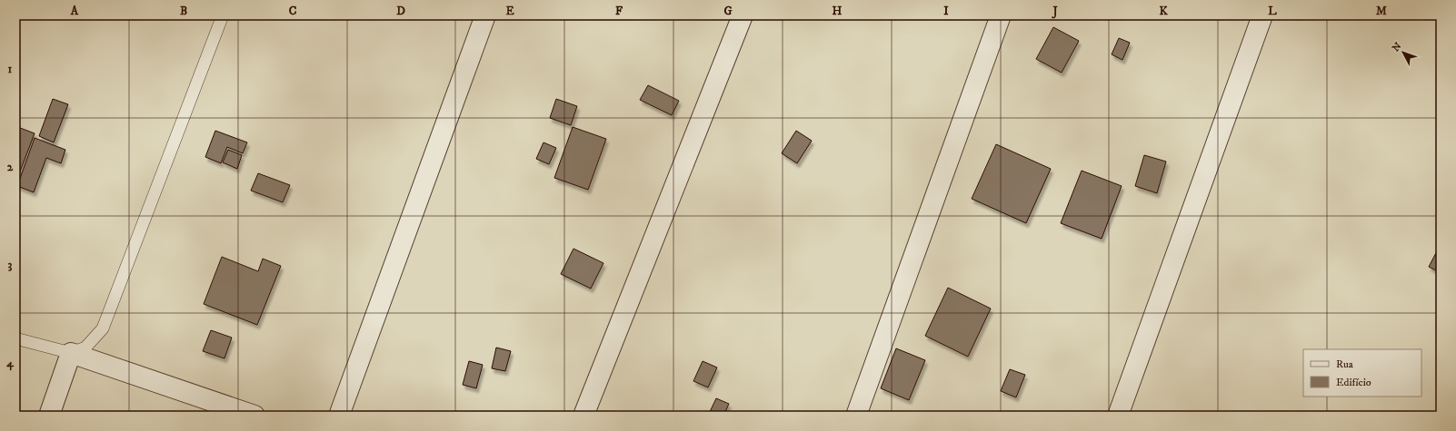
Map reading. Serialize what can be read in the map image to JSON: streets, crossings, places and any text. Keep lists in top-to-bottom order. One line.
{"legend":["Rua","Edifício"],"north":"top left","grid":{"columns":["A","B","C","D","E","F","G","H","I","J","K","L","M"],"rows":["1","2","3","4"]}}
